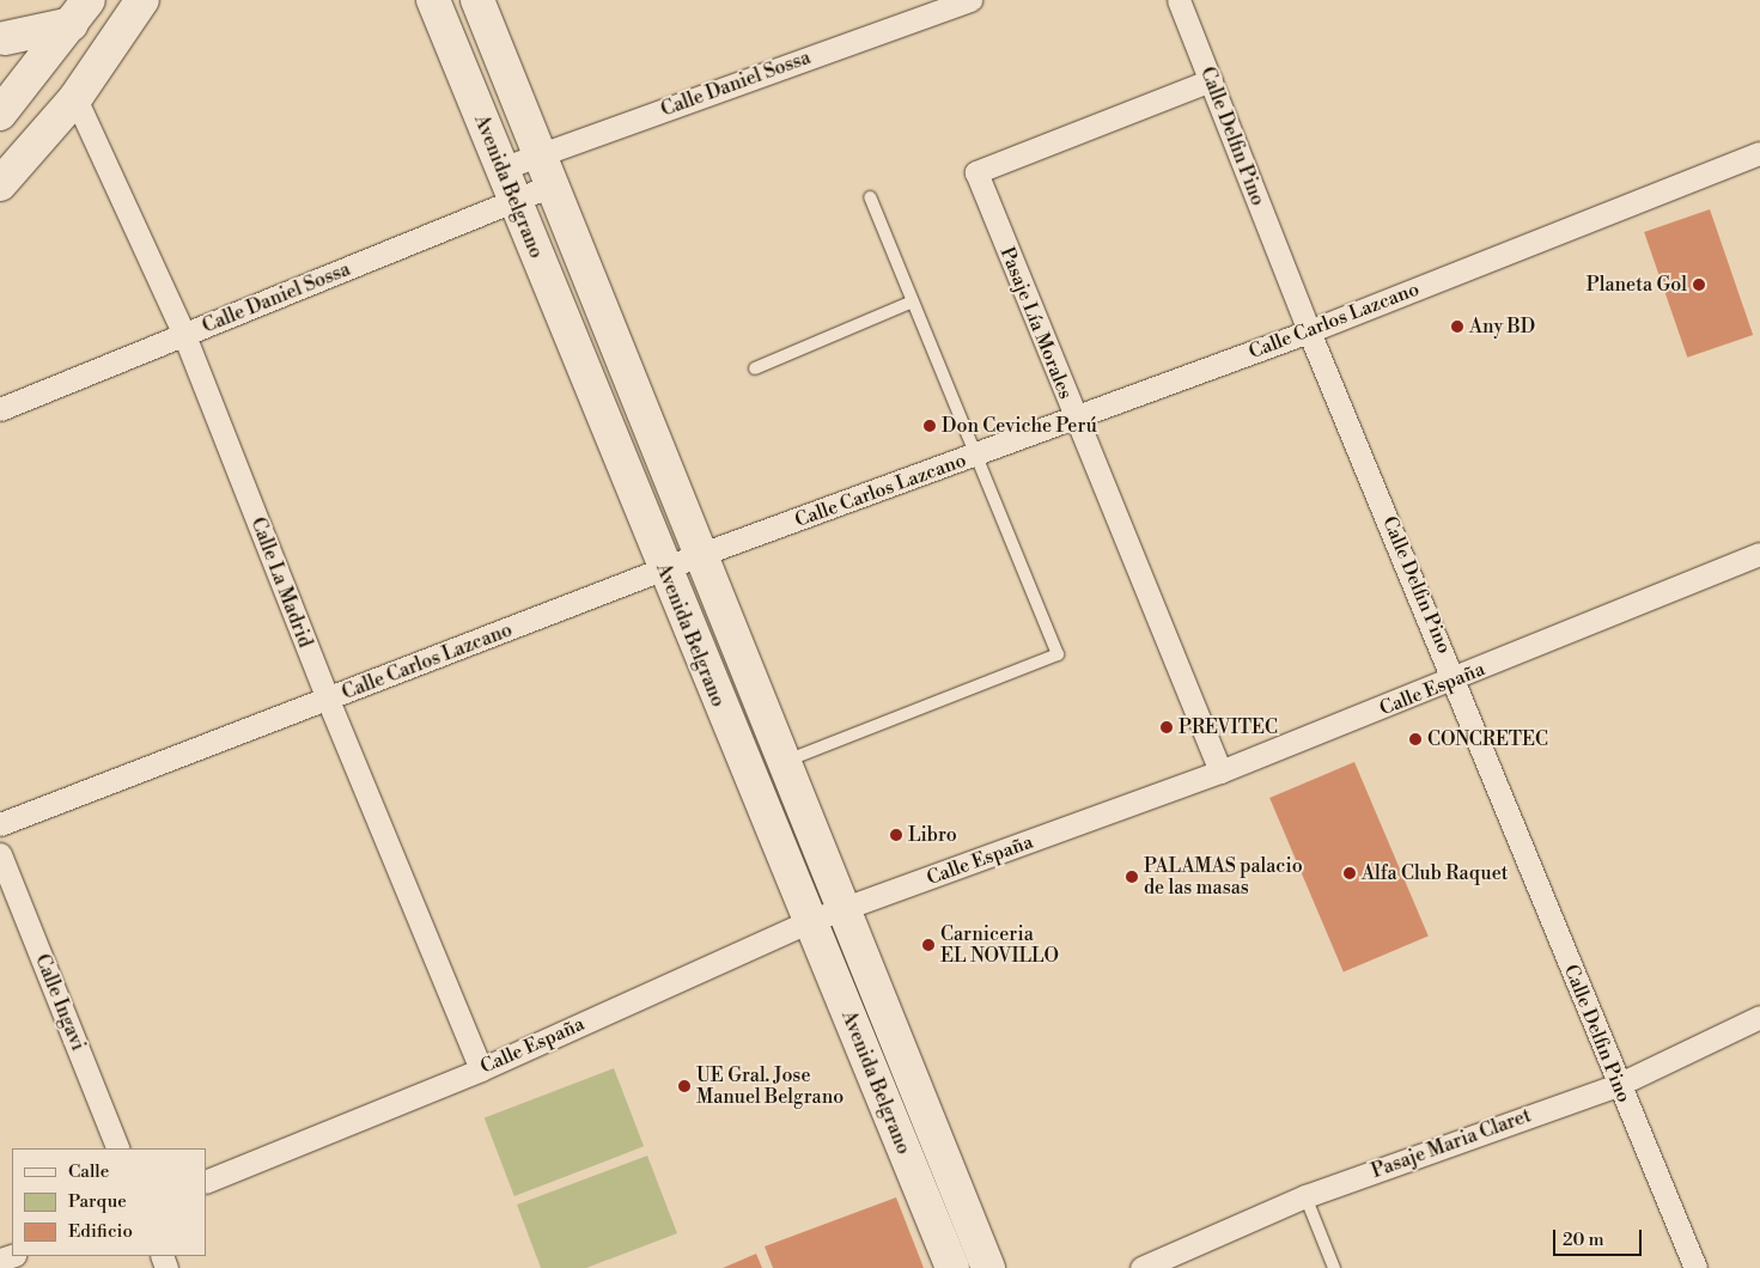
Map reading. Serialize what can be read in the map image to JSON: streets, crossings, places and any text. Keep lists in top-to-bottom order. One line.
{"streets":{"street":["Calle Daniel Sossa","Calle Delfin Pino","Avenida Belgrano","Calle Carlos Lazcano","Pasaje Lía Morales","Calle La Madrid","Calle España","Calle Ingavi","Pasaje Maria Claret"]},"crossings":[["Calle Daniel Sossa","Avenida Belgrano"],["Calle Daniel Sossa","Calle La Madrid"],["Calle Delfin Pino","Calle Carlos Lazcano"],["Calle Delfin Pino","Pasaje Lía Morales"],["Calle Delfin Pino","Calle España"],["Calle Delfin Pino","Pasaje Maria Claret"],["Avenida Belgrano","Calle Carlos Lazcano"],["Avenida Belgrano","Calle España"],["Calle Carlos Lazcano","Pasaje Lía Morales"],["Calle Carlos Lazcano","Calle La Madrid"],["Pasaje Lía Morales","Calle España"],["Calle La Madrid","Calle España"]],"places":["Planeta Gol","Any BD","Don Ceviche Perú","PREVITEC","CONCRETEC","Libro","Alfa Club Raquet","PALAMAS palacio de las masas","Carniceria EL NOVILLO","UE Gral. Jose Manuel Belgrano"],"legend":["Calle","Parque","Edificio"],"scale_bar":"20 m"}
